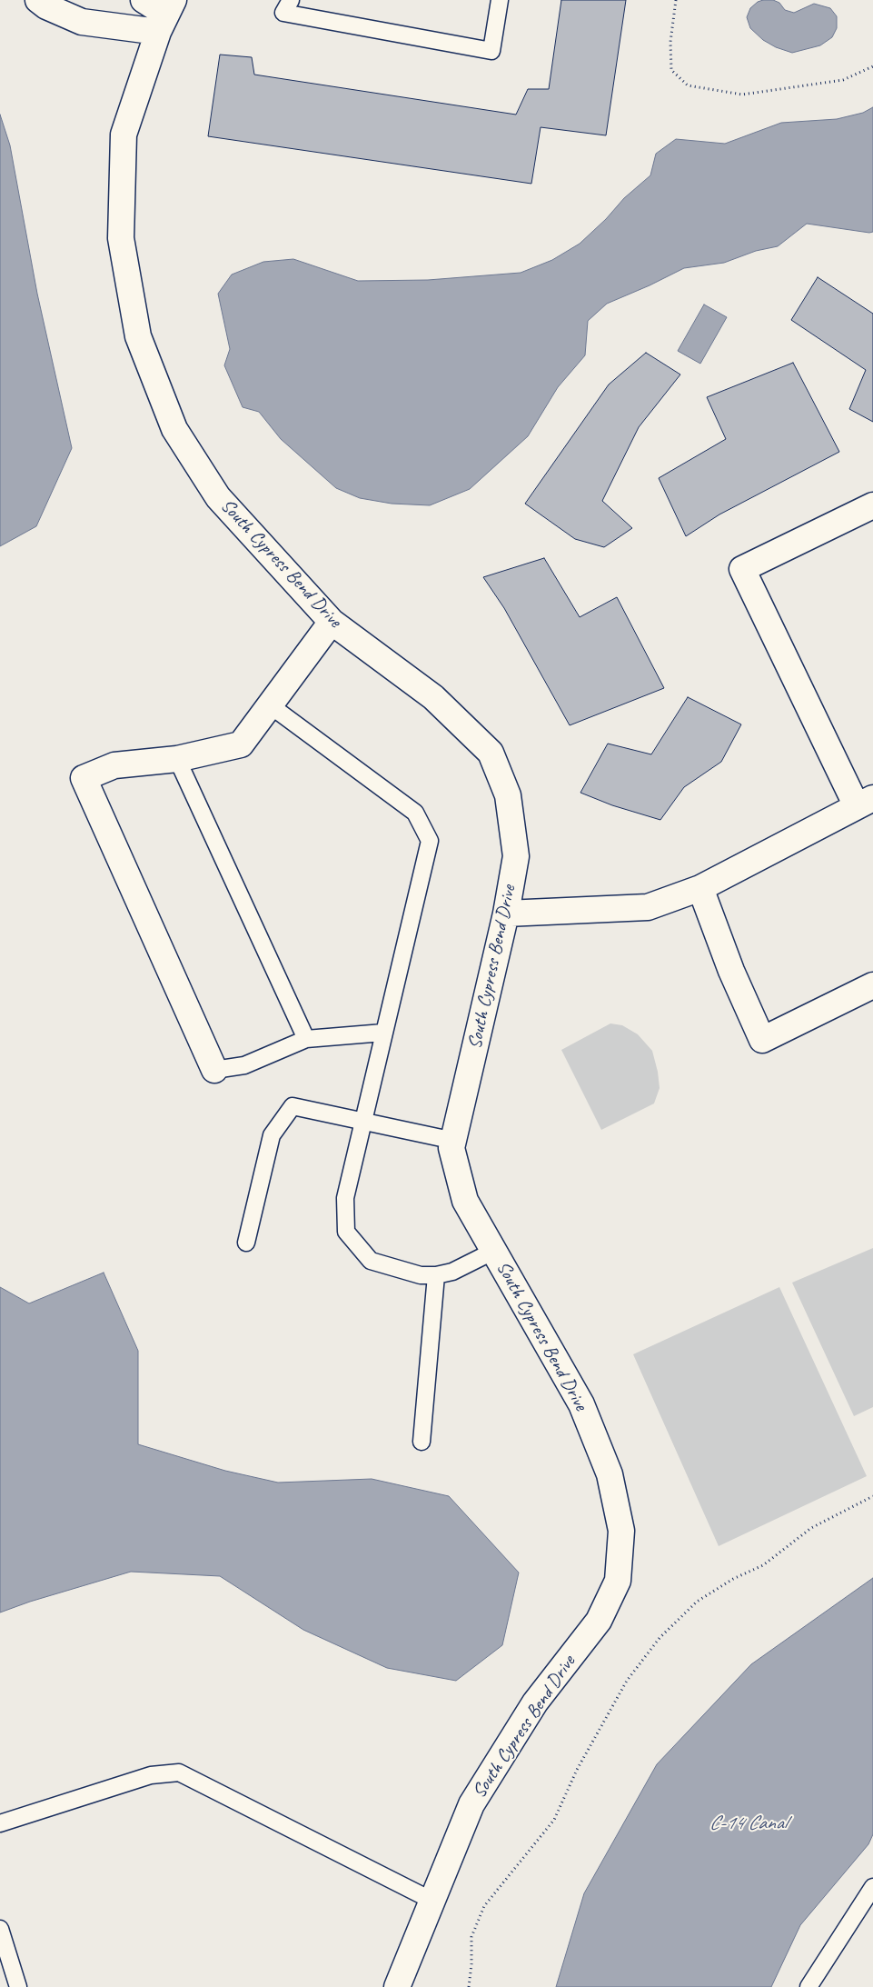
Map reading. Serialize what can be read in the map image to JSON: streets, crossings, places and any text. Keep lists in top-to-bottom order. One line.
{"streets":{"street":["South Cypress Bend Drive"]},"water":["C-14 Canal"]}
